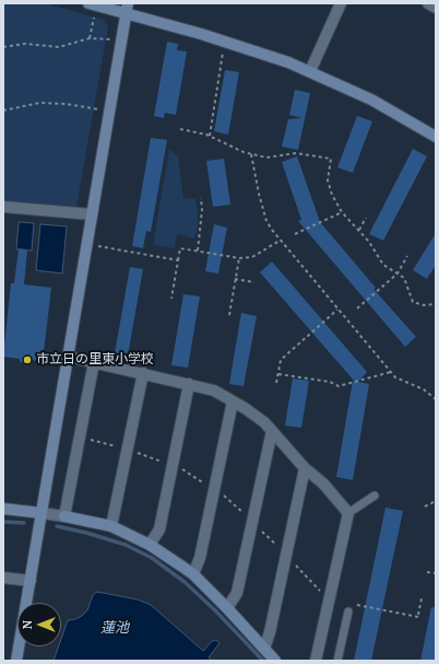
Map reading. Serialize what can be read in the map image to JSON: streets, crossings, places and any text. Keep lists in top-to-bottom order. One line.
{"water":["蓮池"],"places":["市立日の里東小学校"],"north":"left"}
